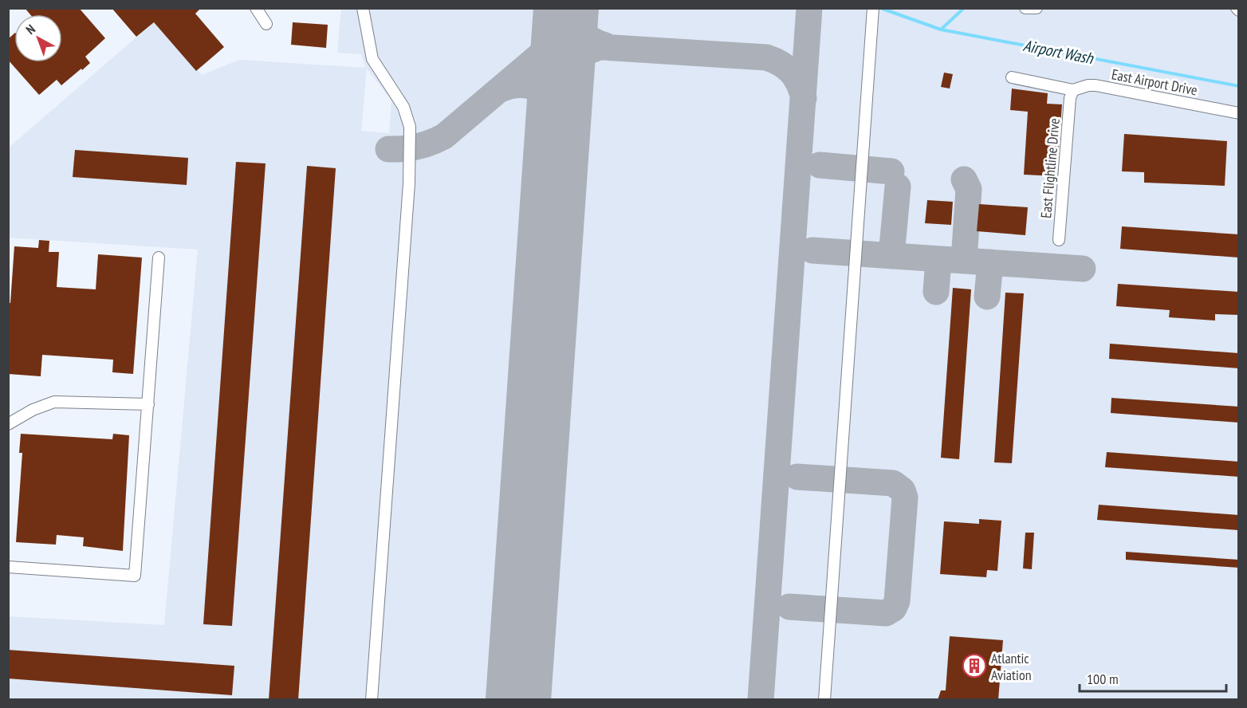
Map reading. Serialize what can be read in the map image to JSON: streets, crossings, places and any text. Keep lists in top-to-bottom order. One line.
{"streets":{"street":["East Airport Drive","East Flightline Drive"]},"crossings":[["East Airport Drive","East Flightline Drive"]],"water":["Airport Wash"],"places":{"building":["Atlantic Aviation"]},"scale_bar":"100 m","north":"top left"}
